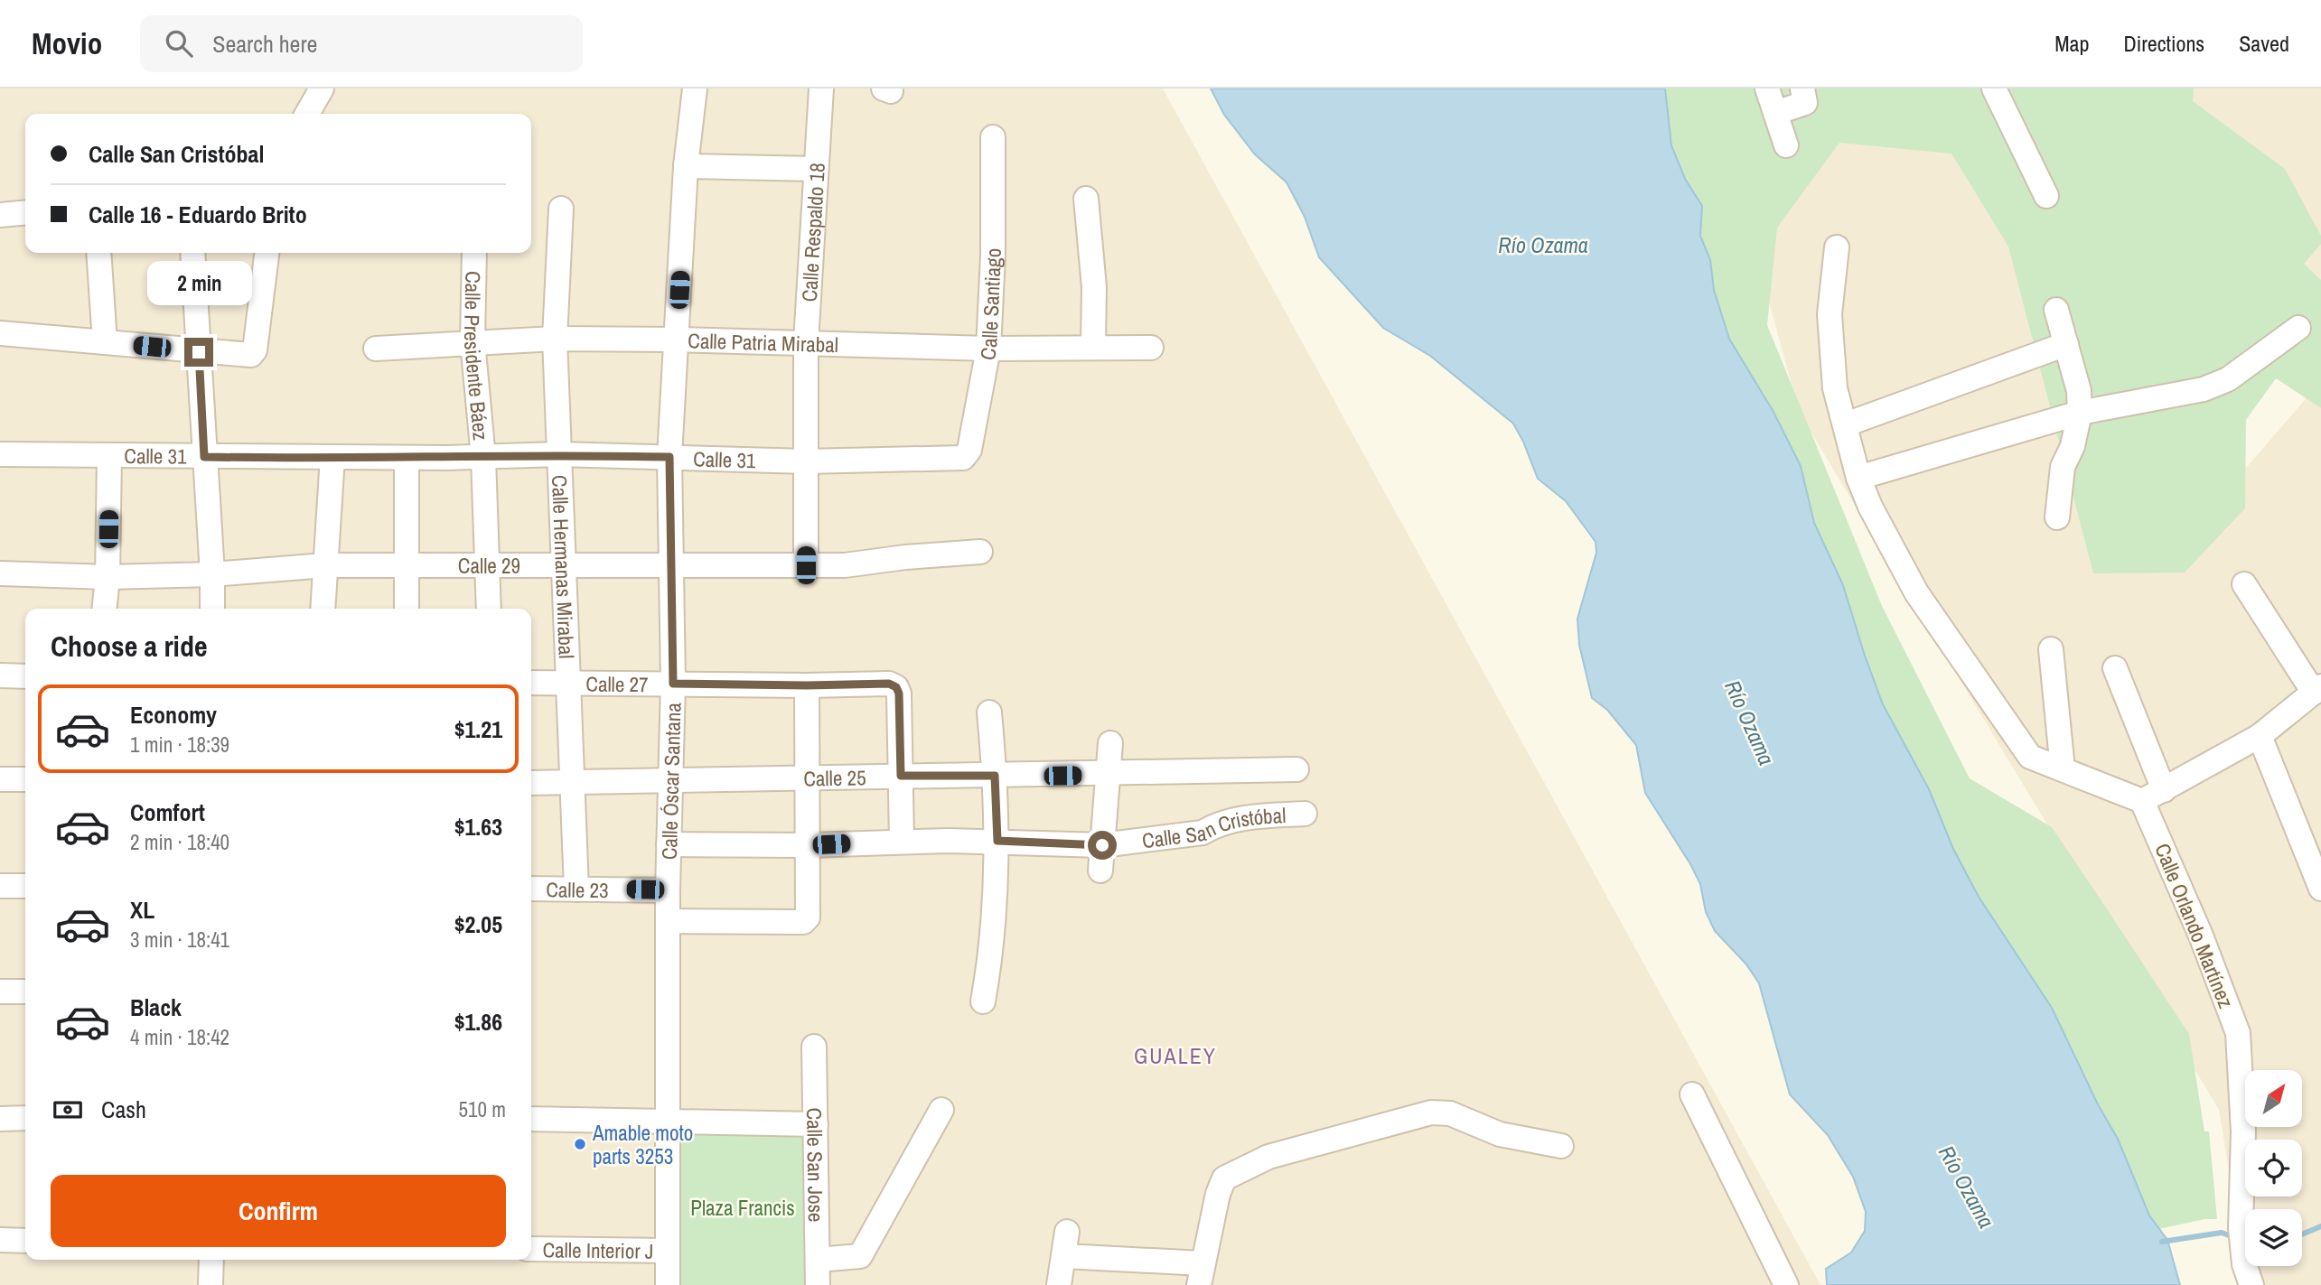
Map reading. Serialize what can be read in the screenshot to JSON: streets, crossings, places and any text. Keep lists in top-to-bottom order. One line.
{"streets":{"street":["Calle Respaldo 18","Calle Santiago","Calle Patria Mirabal","Calle Presidente Báez","Calle 31","Calle 29","Calle Hermanas Mirabal","Calle 27","Calle 25","Calle Óscar Santana","Calle San Cristóbal","Calle 23","Calle Orlando Martínez","Calle San Jose","Calle Interior J"]},"crossings":[["Calle Respaldo 18","Calle Patria Mirabal"],["Calle Respaldo 18","Calle 31"],["Calle Respaldo 18","Calle 29"],["Calle Santiago","Calle Patria Mirabal"],["Calle Santiago","Calle 31"],["Calle Patria Mirabal","Calle Presidente Báez"],["Calle Patria Mirabal","Calle Hermanas Mirabal"],["Calle Patria Mirabal","Calle Óscar Santana"],["Calle Presidente Báez","Calle 31"],["Calle Presidente Báez","Calle 29"],["Calle 31","Calle Hermanas Mirabal"],["Calle 31","Calle Óscar Santana"],["Calle 29","Calle Hermanas Mirabal"],["Calle 29","Calle Óscar Santana"],["Calle Hermanas Mirabal","Calle 27"],["Calle Hermanas Mirabal","Calle 25"],["Calle Hermanas Mirabal","Calle 23"],["Calle 27","Calle 25"],["Calle 27","Calle Óscar Santana"],["Calle 25","Calle Óscar Santana"],["Calle Óscar Santana","Calle San Cristóbal"],["Calle Óscar Santana","Calle 23"],["Calle Óscar Santana","Calle Interior J"]],"districts":["GUALEY"],"water":["Río Ozama"],"parks":["Plaza Francis"],"places":["Amable moto parts 3253"],"north":"top right","page":{"header":"Movio","search":"Search here","nav":["Map","Directions","Saved"],"banner":["Calle San Cristóbal","Calle 16 - Eduardo Brito"],"bubble":"2 min","heading":"Choose a ride","list":[{"name":"Economy","note":"1 min · 18:39","value":"$1.21"},{"name":"Comfort","note":"2 min · 18:40","value":"$1.63"},{"name":"XL","note":"3 min · 18:41","value":"$2.05"},{"name":"Black","note":"4 min · 18:42","value":"$1.86"}],"pay":["Cash","510 m"],"buttons":"Confirm"}}
